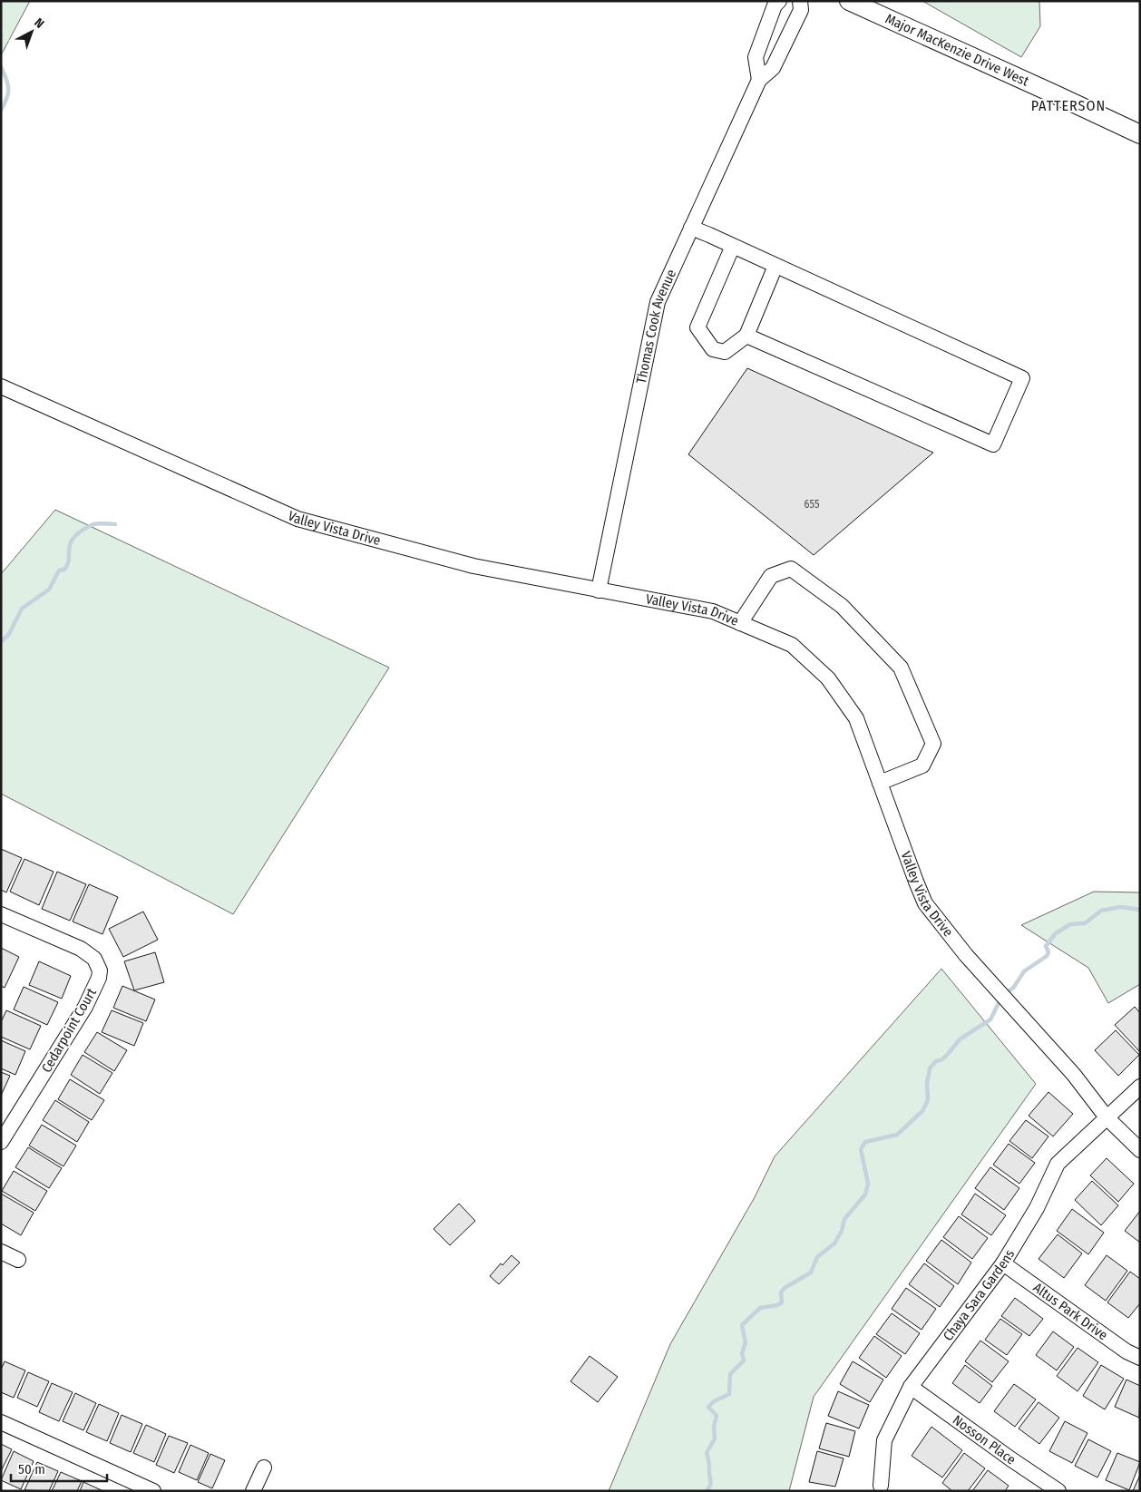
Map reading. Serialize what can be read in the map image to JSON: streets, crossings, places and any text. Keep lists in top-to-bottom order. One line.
{"streets":{"main road":["Major MacKenzie Drive West"],"street":["Thomas Cook Avenue","Valley Vista Drive","Cedarpoint Court","Chaya Sara Gardens","Altus Park Drive","Nosson Place"]},"crossings":[["Thomas Cook Avenue","Valley Vista Drive"],["Valley Vista Drive","Chaya Sara Gardens"],["Chaya Sara Gardens","Altus Park Drive"],["Chaya Sara Gardens","Nosson Place"]],"districts":["PATTERSON"],"house_numbers":["655"],"scale_bar":"50 m","north":"top right"}
